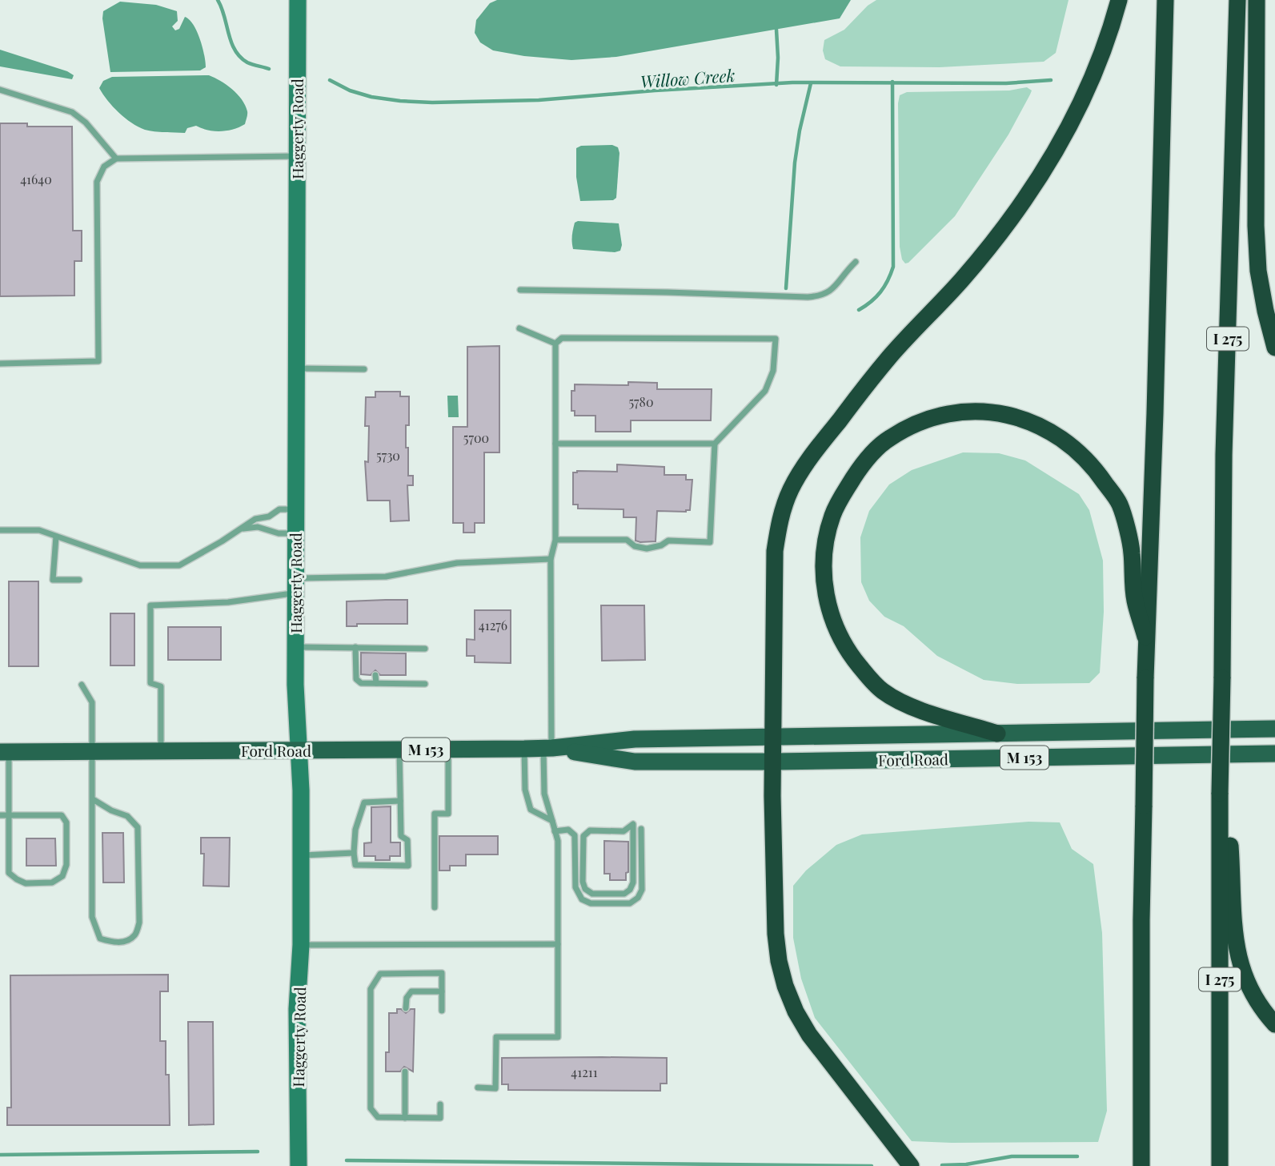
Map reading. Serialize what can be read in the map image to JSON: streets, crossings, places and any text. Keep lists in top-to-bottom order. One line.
{"streets":{"highway":["I 275"],"main road":["Haggerty Road","M 153","Ford Road"]},"crossings":[["Haggerty Road","Ford Road"]],"water":["Willow Creek"],"house_numbers":["41640","5780","5700","5730","41276","41211"]}
